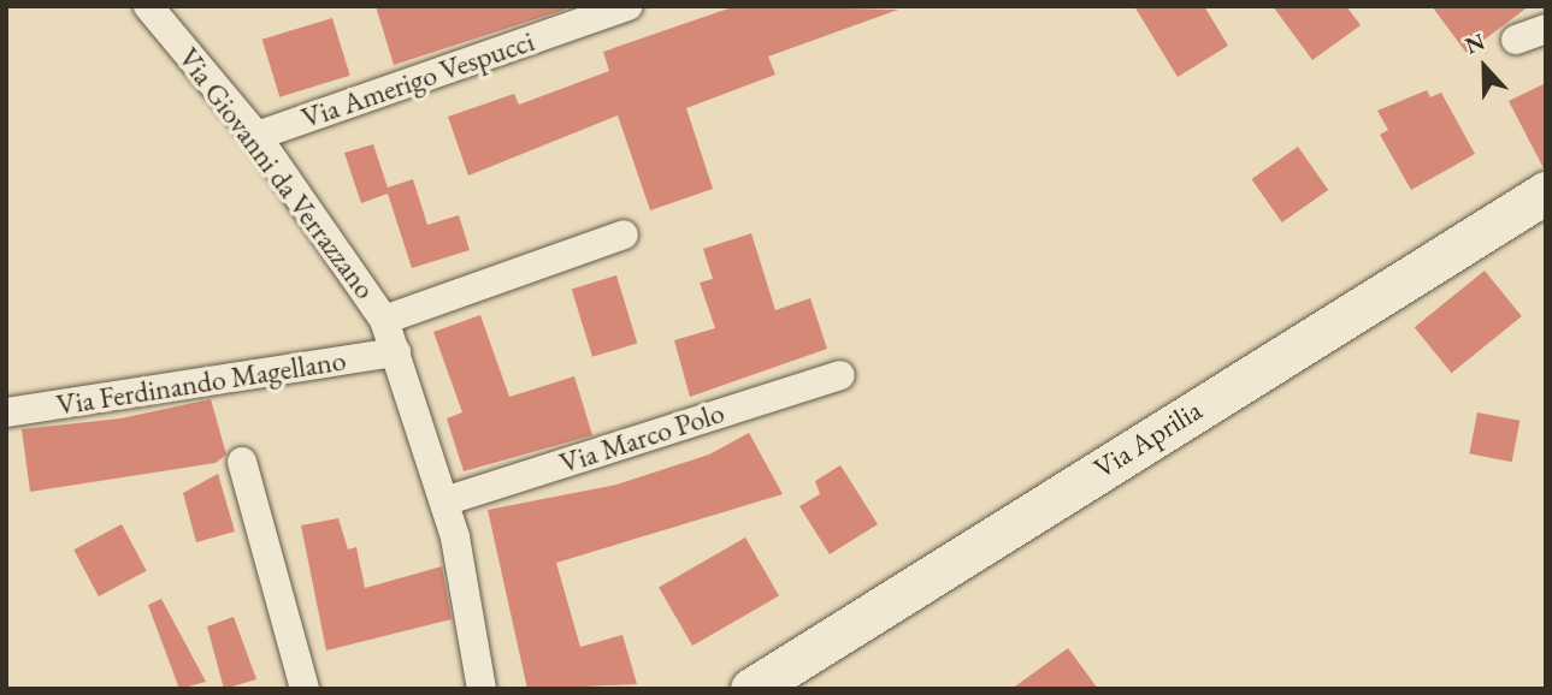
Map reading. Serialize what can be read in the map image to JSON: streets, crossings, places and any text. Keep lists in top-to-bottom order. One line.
{"streets":{"street":["Via Amerigo Vespucci","Via Giovanni da Verrazzano","Via Ferdinando Magellano","Via Marco Polo","Via Aprilia"]},"crossings":[["Via Amerigo Vespucci","Via Giovanni da Verrazzano"],["Via Giovanni da Verrazzano","Via Ferdinando Magellano"],["Via Giovanni da Verrazzano","Via Marco Polo"]],"north":"top"}
